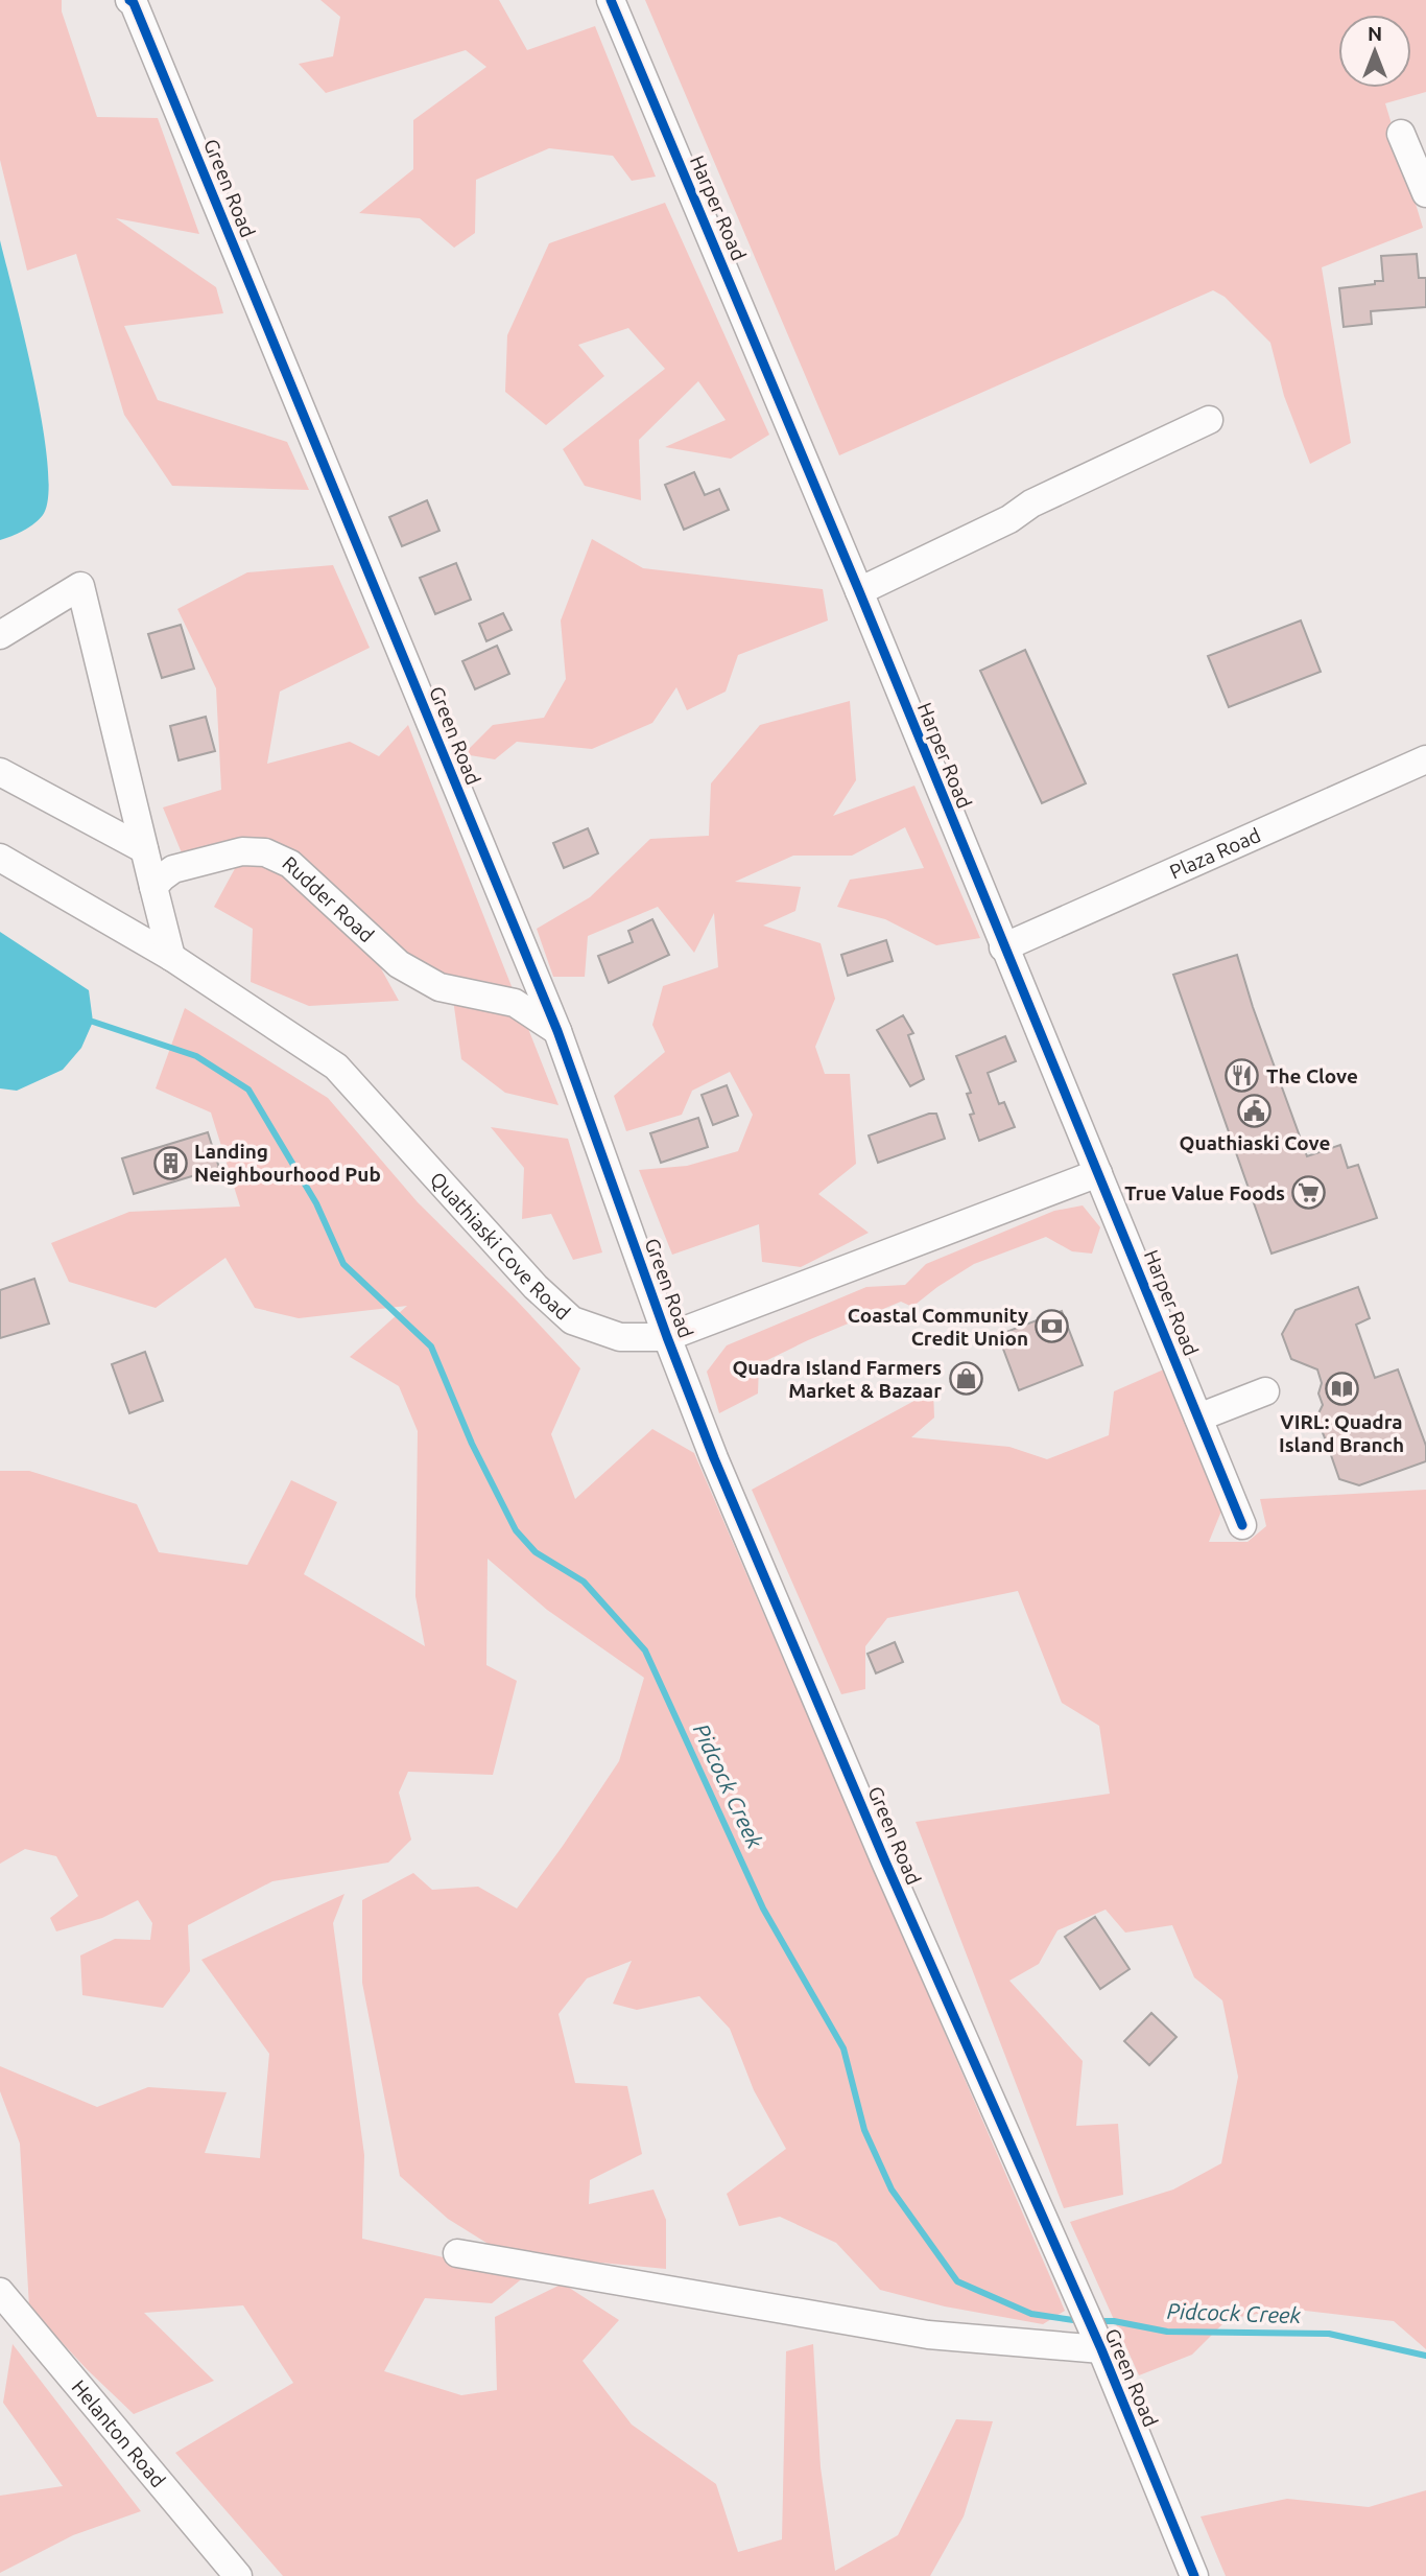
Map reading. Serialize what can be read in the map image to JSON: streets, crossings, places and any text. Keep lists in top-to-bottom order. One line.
{"streets":{"street":["Green Road","Harper Road","Plaza Road","Rudder Road","Quathiaski Cove Road","Helanton Road"]},"crossings":[["Green Road","Rudder Road"],["Green Road","Quathiaski Cove Road"],["Harper Road","Plaza Road"],["Harper Road","Quathiaski Cove Road"]],"water":["Pidcock Creek"],"places":{"restaurant":["The Clove"],"public building":["Quathiaski Cove"],"building":["Landing Neighbourhood Pub"],"supermarket":["True Value Foods"],"bank":["Coastal Community Credit Union"],"shop":["Quadra Island Farmers Market & Bazaar"],"library":["VIRL: Quadra Island Branch"]},"north":"top"}
